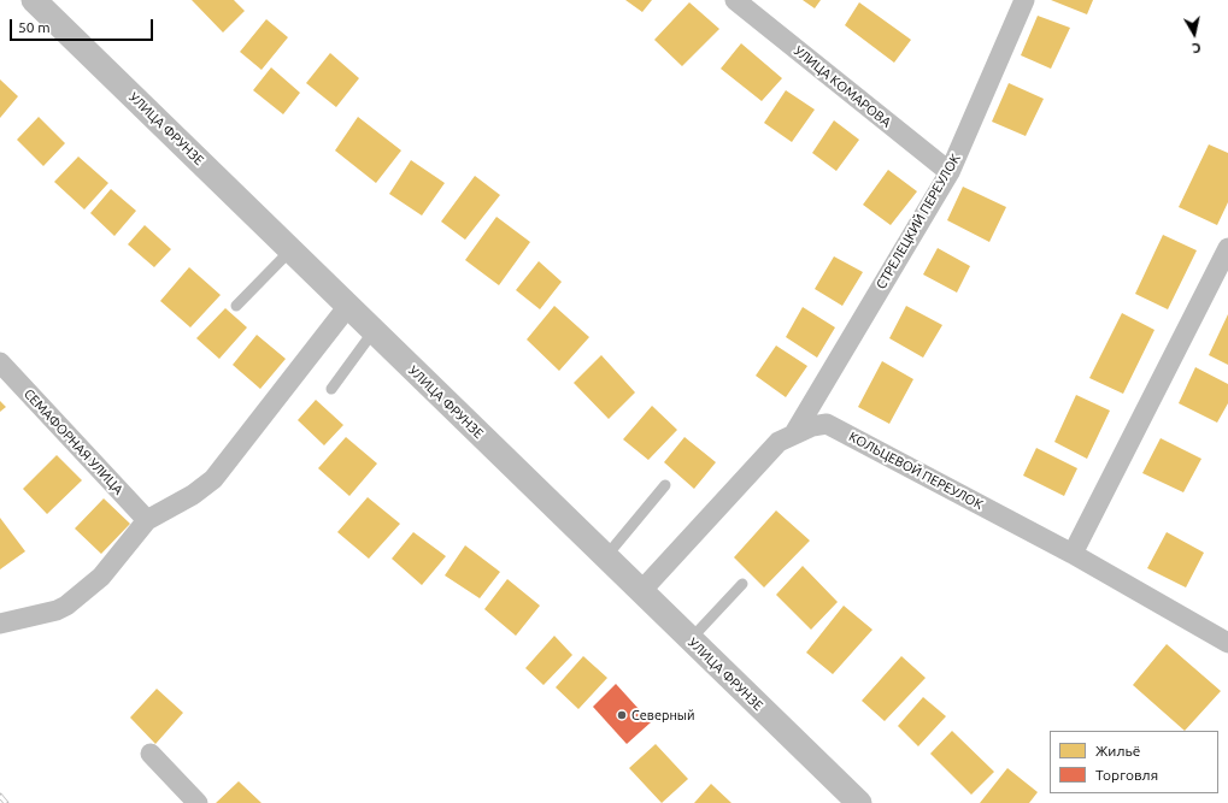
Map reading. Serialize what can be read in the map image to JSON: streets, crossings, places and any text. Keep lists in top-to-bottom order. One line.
{"streets":{"street":["УЛИЦА КОМАРОВА","УЛИЦА ФРУНЗЕ","СТРЕЛЕЦКИЙ ПЕРЕУЛОК","СЕМАФОРНАЯ УЛИЦА","КОЛЬЦЕВОЙ ПЕРЕУЛОК"]},"crossings":[["УЛИЦА КОМАРОВА","СТРЕЛЕЦКИЙ ПЕРЕУЛОК"],["УЛИЦА ФРУНЗЕ","КОЛЬЦЕВОЙ ПЕРЕУЛОК"],["СТРЕЛЕЦКИЙ ПЕРЕУЛОК","КОЛЬЦЕВОЙ ПЕРЕУЛОК"]],"places":["Северный"],"legend":["Жильё","Торговля"],"scale_bar":"50 m","north":"bottom"}
